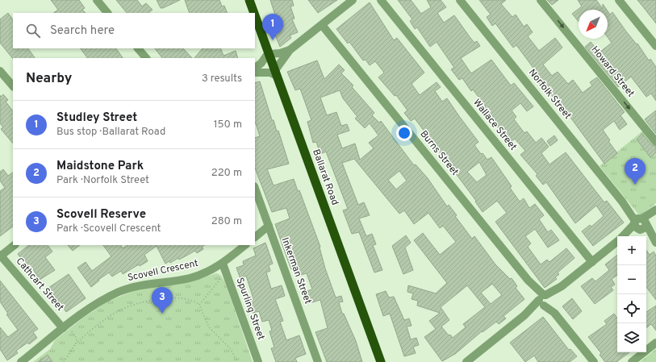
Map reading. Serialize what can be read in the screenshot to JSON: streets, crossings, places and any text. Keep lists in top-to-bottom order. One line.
{"streets":{"highway":["Ballarat Road"],"street":["Howard Street","Norfolk Street","Wallace Street","Burns Street","Scovell Crescent","Inkerman Street","Cathcart Street","Spurling Street"]},"crossings":[["Scovell Crescent","Cathcart Street"],["Scovell Crescent","Spurling Street"]],"north":"bottom left","page":{"search":"Search here","pins":["1","2","3"],"heading":["Nearby","3 results"],"list":[{"mark":"1","name":"Studley Street","note":"Bus stop · Ballarat Road","value":"150 m"},{"mark":"2","name":"Maidstone Park","note":"Park · Norfolk Street","value":"220 m"},{"mark":"3","name":"Scovell Reserve","note":"Park · Scovell Crescent","value":"280 m"}],"map_buttons":["+","−"]}}
